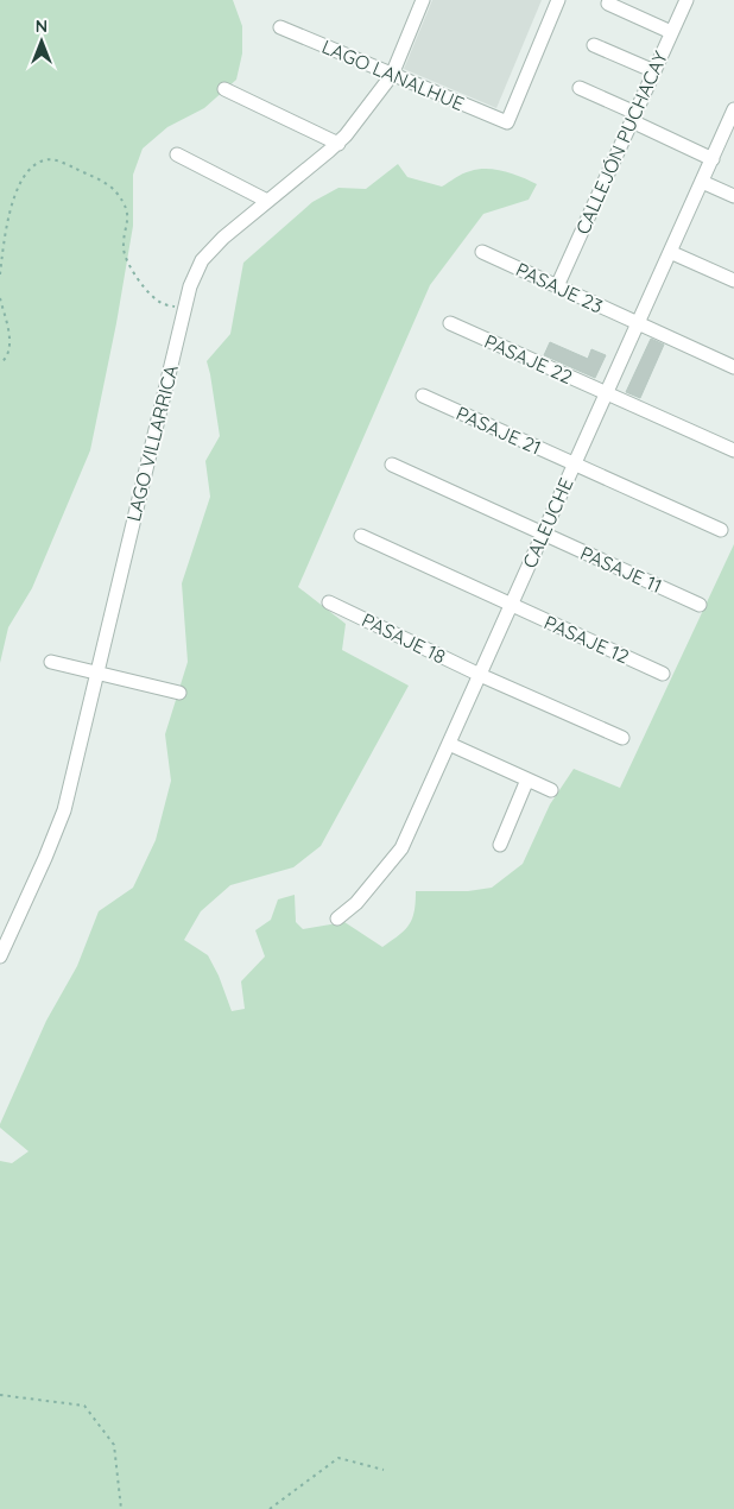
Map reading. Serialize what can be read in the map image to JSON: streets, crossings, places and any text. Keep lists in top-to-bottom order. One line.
{"streets":{"street":["LAGO LANALHUE","CALLEJÓN PUCHACAY","PASAJE 23","PASAJE 22","PASAJE 21","LAGO VILLARRICA","CALEUCHE","PASAJE 11","PASAJE 18","PASAJE 12"]},"crossings":[["LAGO LANALHUE","LAGO VILLARRICA"],["CALLEJÓN PUCHACAY","PASAJE 23"],["PASAJE 23","CALEUCHE"],["PASAJE 22","CALEUCHE"],["PASAJE 21","CALEUCHE"],["CALEUCHE","PASAJE 11"],["CALEUCHE","PASAJE 18"],["CALEUCHE","PASAJE 12"]],"north":"top"}
